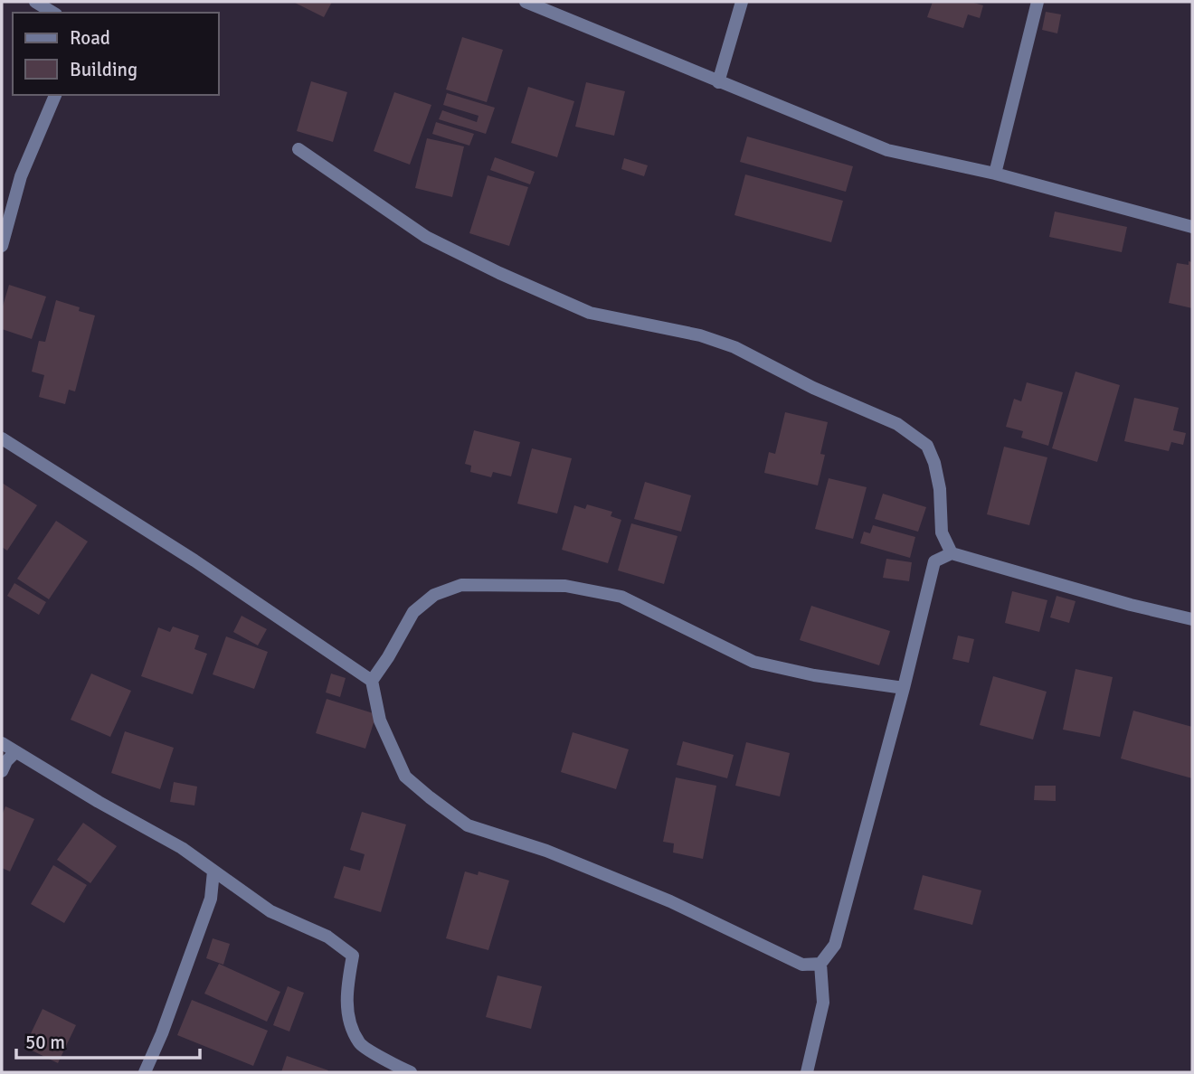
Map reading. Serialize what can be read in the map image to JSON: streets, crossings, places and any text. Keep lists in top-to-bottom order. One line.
{"legend":["Road","Building"],"scale_bar":"50 m"}
